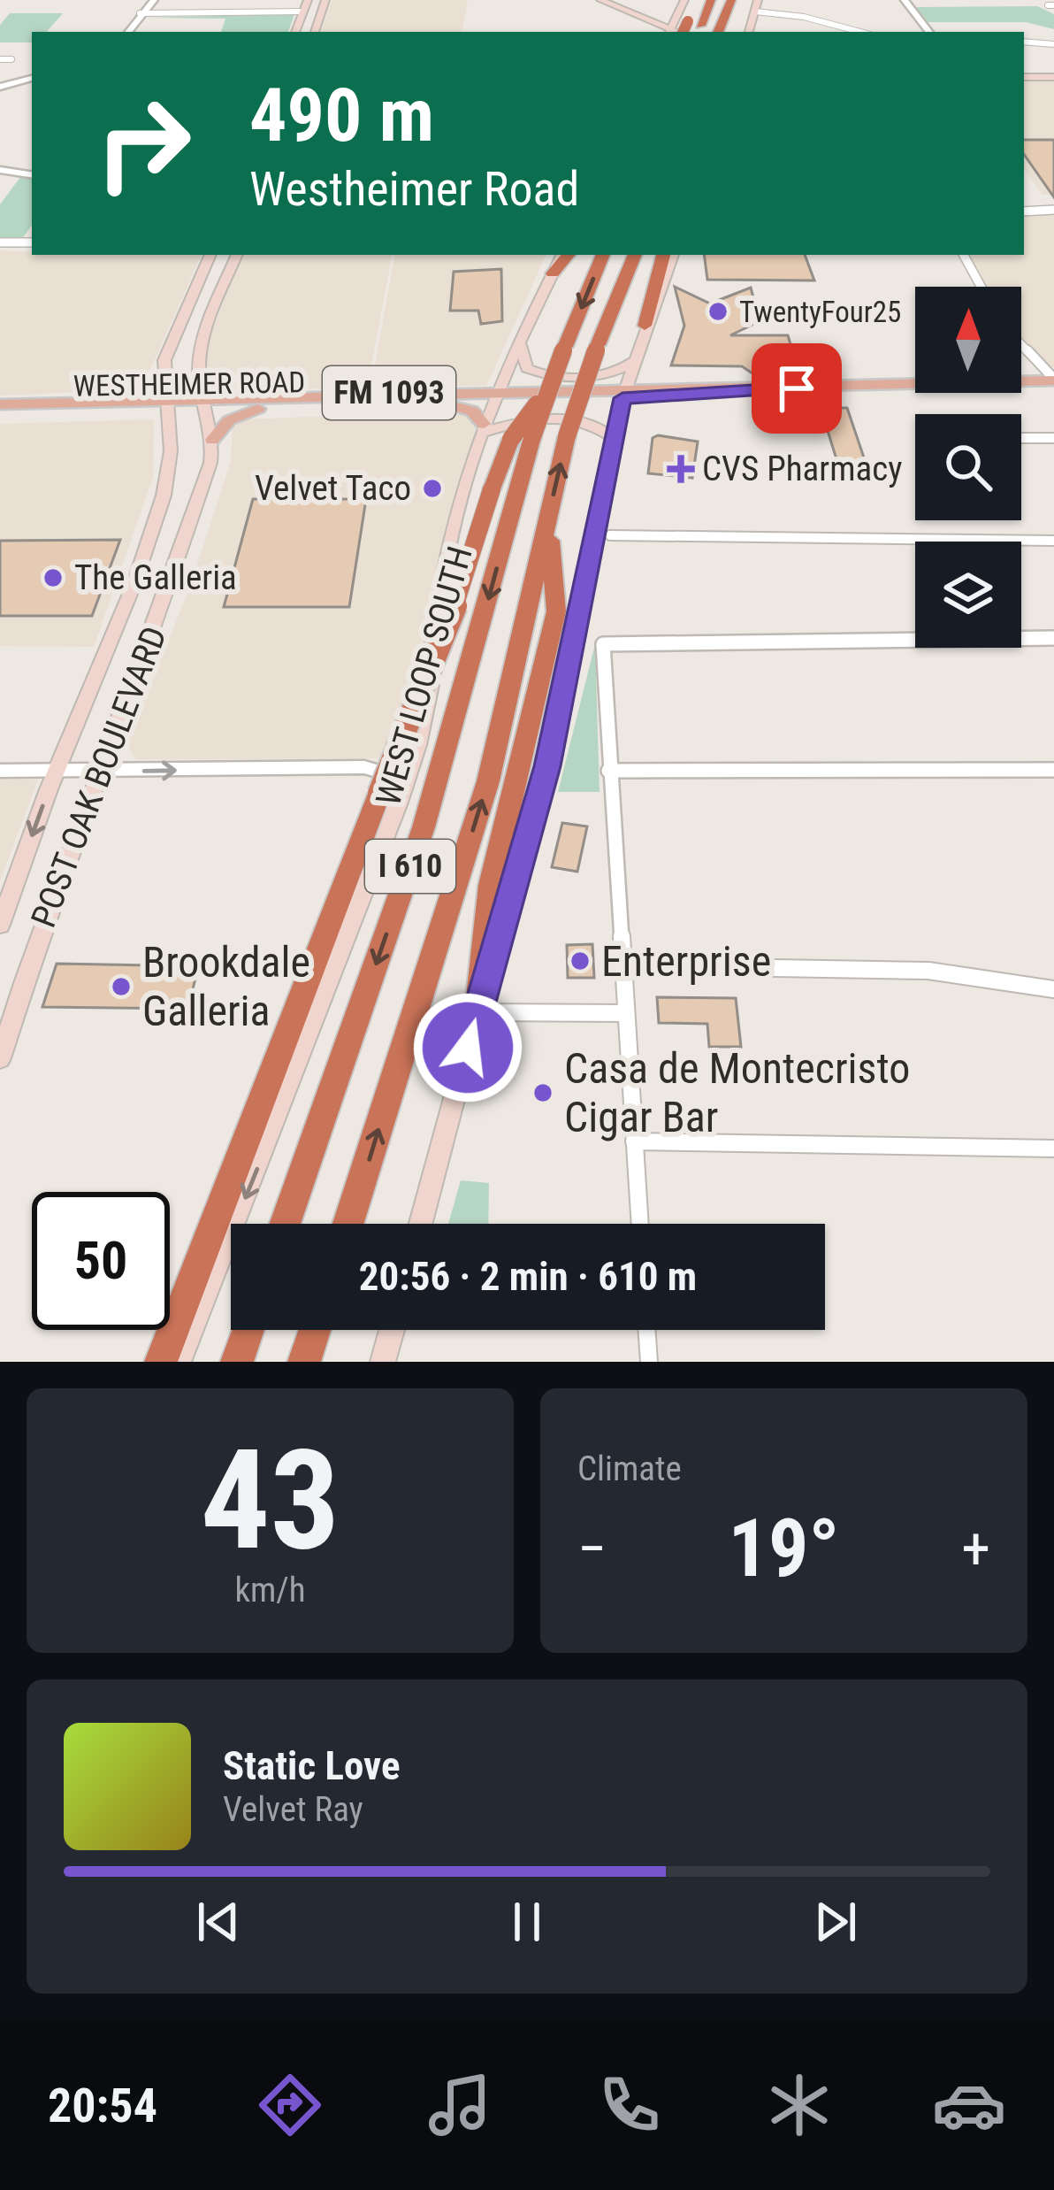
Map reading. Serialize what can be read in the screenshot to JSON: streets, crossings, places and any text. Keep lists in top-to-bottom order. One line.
{"streets":{"highway":["WEST LOOP SOUTH","I 610"],"main road":["WESTHEIMER ROAD","FM 1093","POST OAK BOULEVARD"]},"crossings":[["WESTHEIMER ROAD","POST OAK BOULEVARD"]],"places":{"other":["TwentyFour25","Velvet Taco","The Galleria","Enterprise","Brookdale Galleria","Casa de Montecristo Cigar Bar"],"health":["CVS Pharmacy"]},"north":"top","page":{"turn":["490 m","Westheimer Road"],"limit":"50","trip":"20:56 · 2 min · 610 m","tile":[["43","km/h"],"Climate"],"heat":["−","19°","+"],"song":["Static Love","Velvet Ray"],"tabs":"20:54"}}
